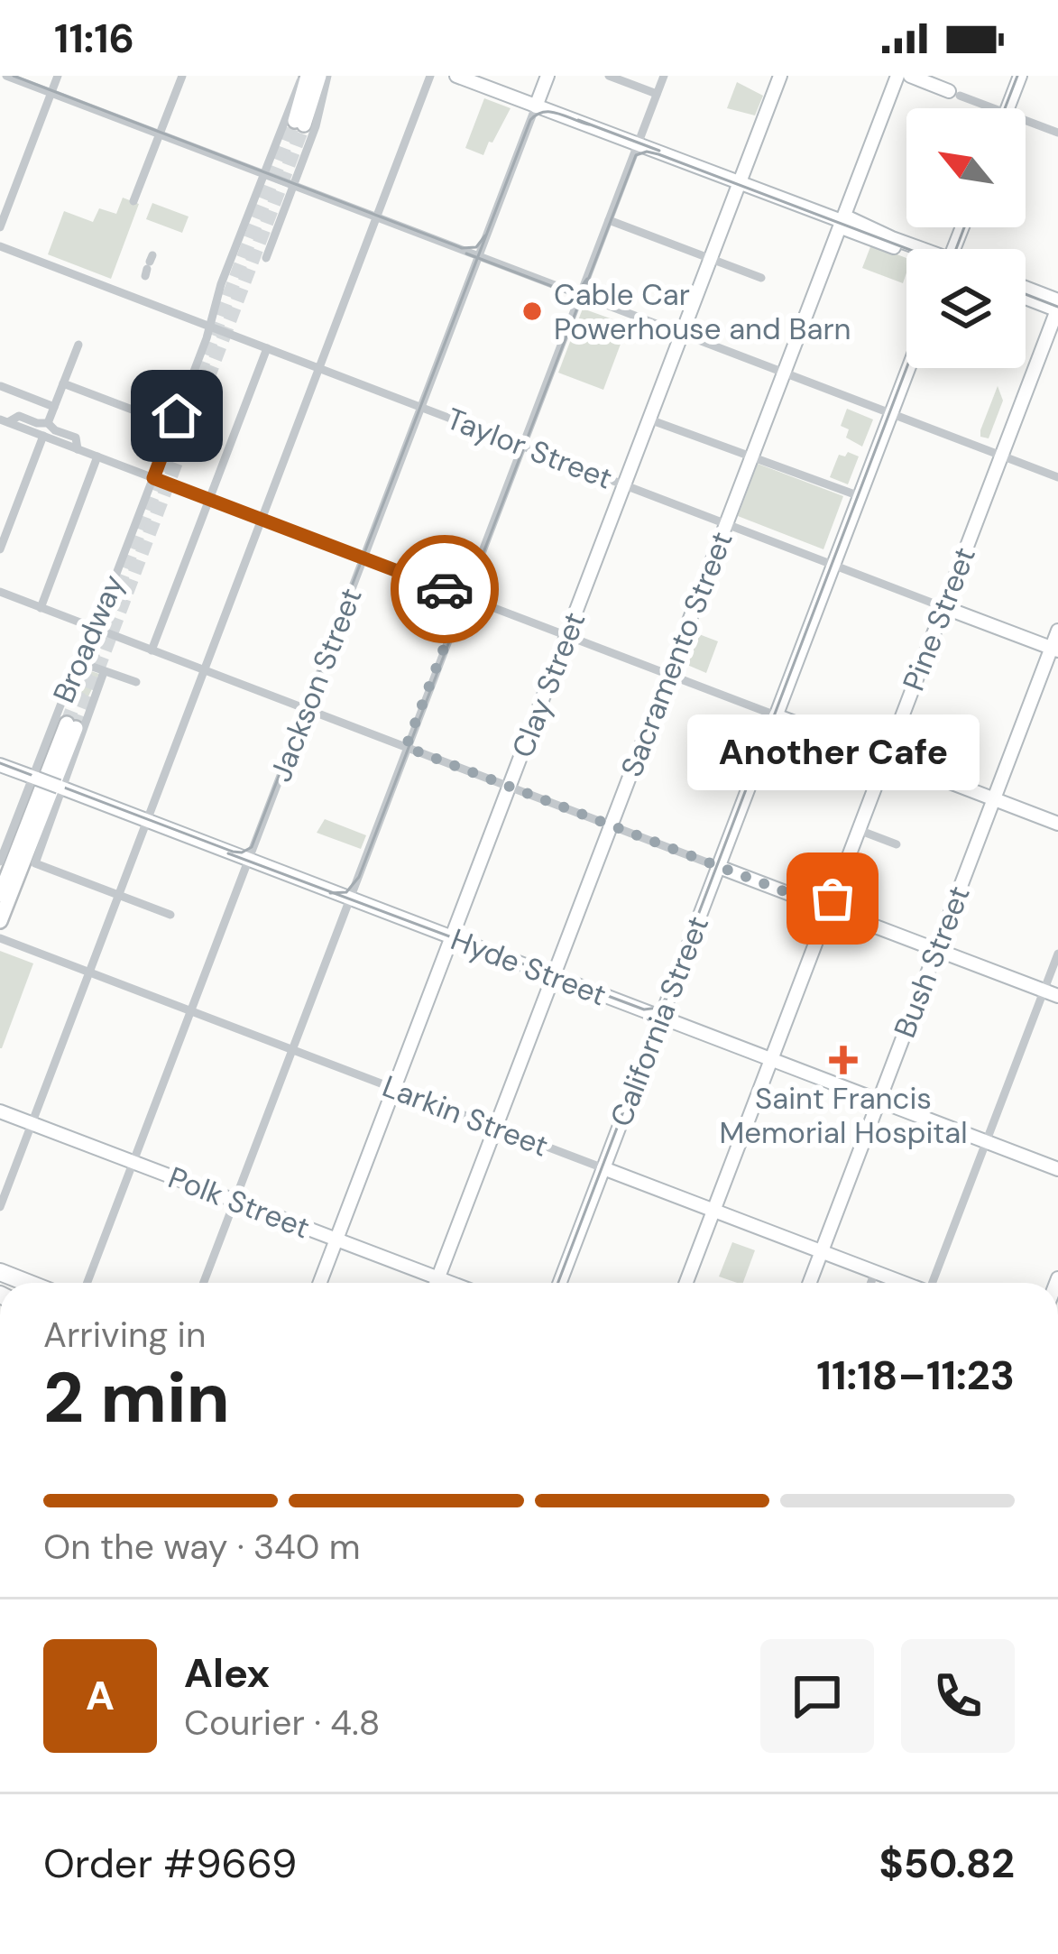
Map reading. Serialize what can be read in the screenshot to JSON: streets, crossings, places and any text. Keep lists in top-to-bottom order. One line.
{"streets":{"main road":["Broadway"],"street":["Taylor Street","Pine Street","Sacramento Street","Jackson Street","Clay Street","Bush Street","Hyde Street","California Street","Larkin Street","Polk Street"]},"crossings":[["Taylor Street","Pine Street"],["Taylor Street","Broadway"],["Taylor Street","Sacramento Street"],["Taylor Street","Jackson Street"],["Taylor Street","Clay Street"],["Taylor Street","Bush Street"],["Taylor Street","California Street"],["Pine Street","Hyde Street"],["Pine Street","Larkin Street"],["Broadway","Hyde Street"],["Sacramento Street","Hyde Street"],["Sacramento Street","Larkin Street"],["Sacramento Street","Polk Street"],["Jackson Street","Hyde Street"],["Jackson Street","Larkin Street"],["Jackson Street","Polk Street"],["Clay Street","Hyde Street"],["Clay Street","Larkin Street"],["Clay Street","Polk Street"],["Bush Street","Hyde Street"],["Bush Street","Larkin Street"],["Hyde Street","California Street"],["California Street","Larkin Street"]],"places":{"other":["Cable Car Powerhouse and Barn","Another Cafe"],"health":["Saint Francis Memorial Hospital"]},"north":"top left","page":{"status":"11:16","bubble":"Another Cafe","heading":["2 min","Arriving in","11:18–11:23"],"panel":["Alex","Courier · 4.8","Order #9669","$50.82"],"bar":"On the way · 340 m","round":"A"}}
